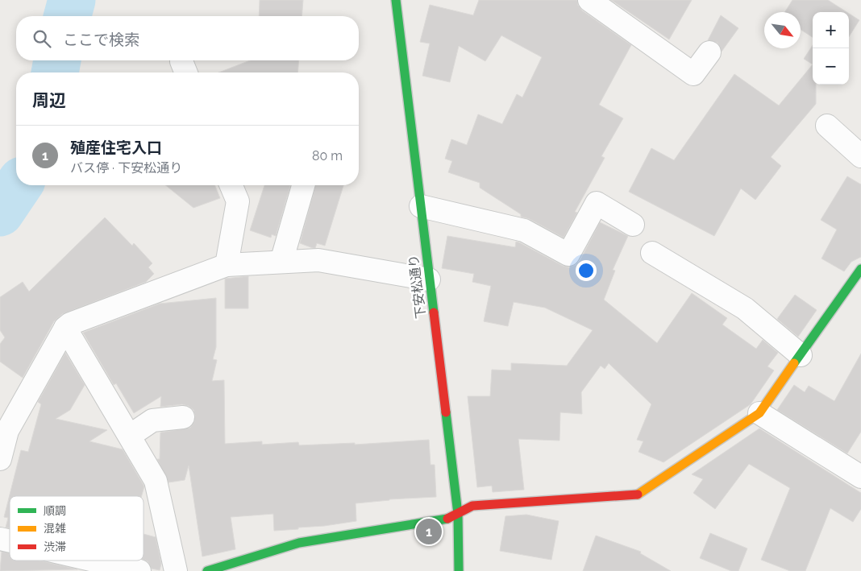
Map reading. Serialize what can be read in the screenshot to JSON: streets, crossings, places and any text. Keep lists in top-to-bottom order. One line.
{"streets":{"street":["下安松通り"]},"legend":["順調","混雑","渋滞"],"north":"bottom right","page":{"map_buttons":["+","−"],"search":"ここで検索","heading":"周辺","list":[{"mark":"1","name":"殖産住宅入口","note":"バス停 · 下安松通り","value":"80 m"}],"pins":"1"}}
